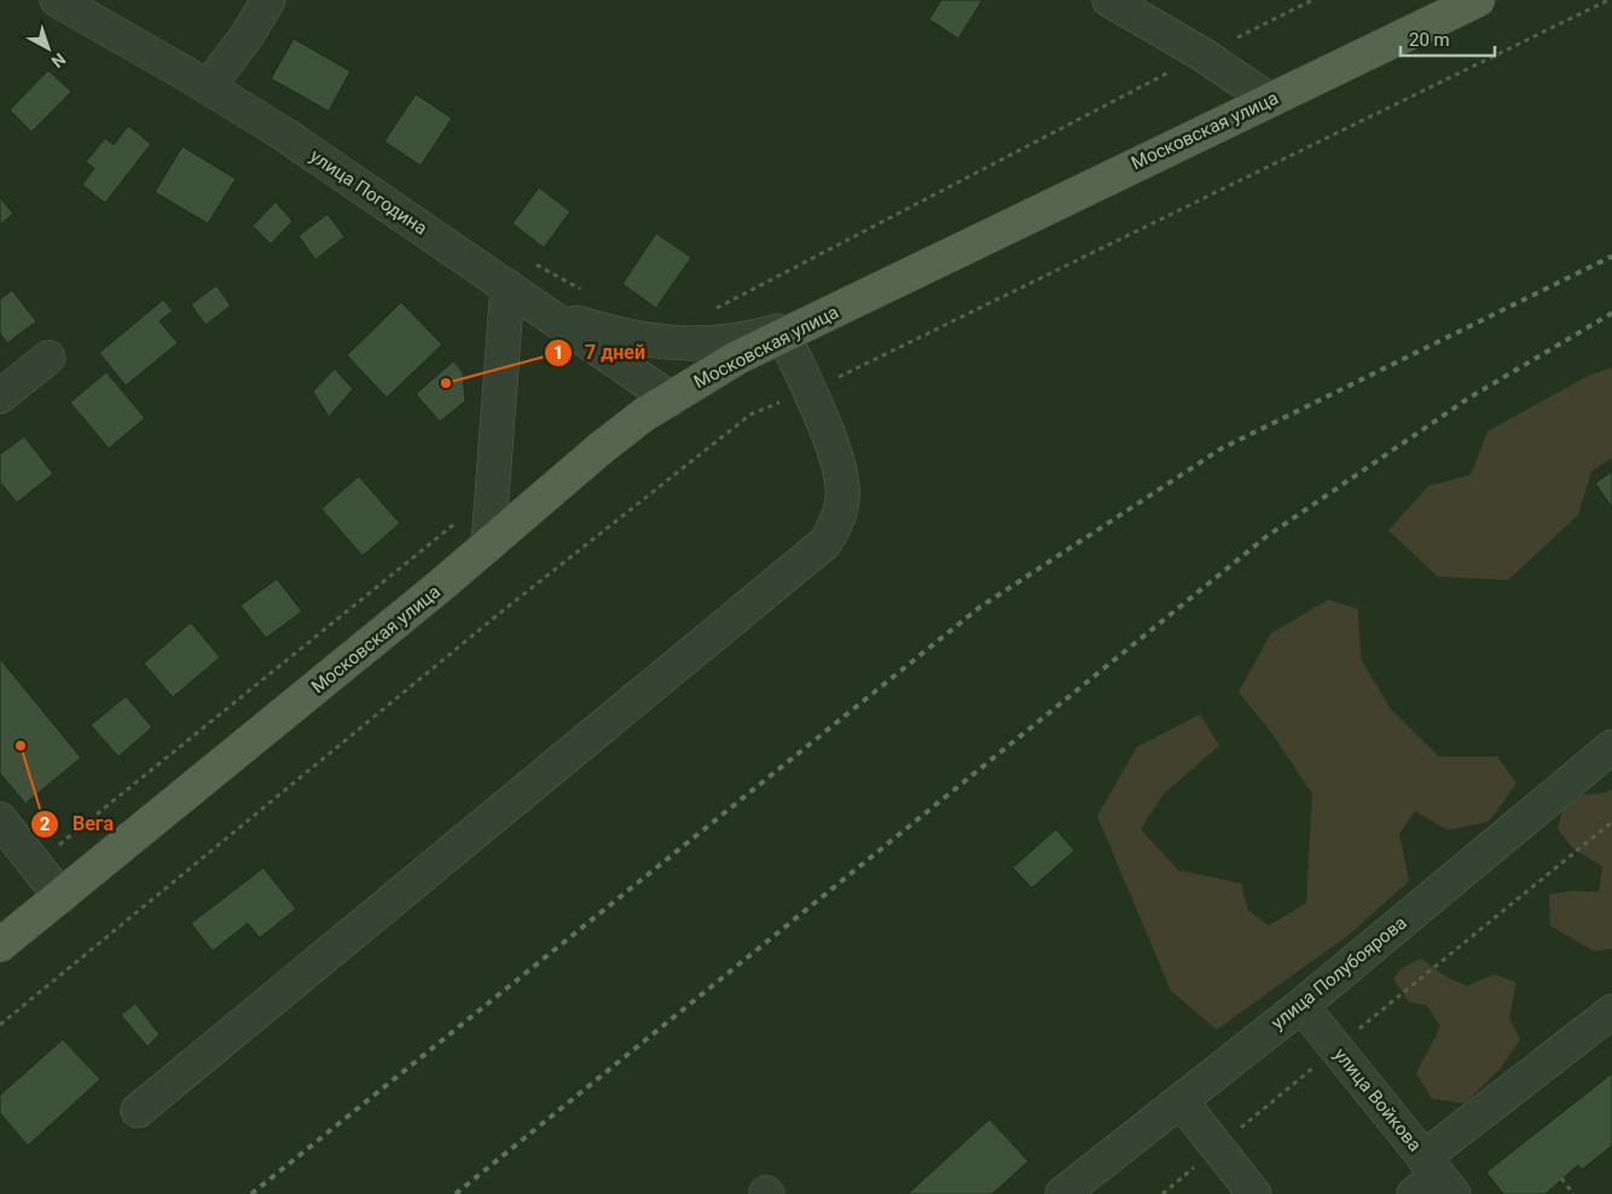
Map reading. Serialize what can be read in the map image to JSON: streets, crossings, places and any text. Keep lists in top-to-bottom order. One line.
{"streets":{"main road":["Московская улица"],"street":["улица Погодина","улица Полубоярова","улица Войкова"]},"crossings":[["Московская улица","улица Погодина"],["улица Полубоярова","улица Войкова"]],"places":["7 дней","Вега"],"scale_bar":"20 m","north":"bottom right"}
